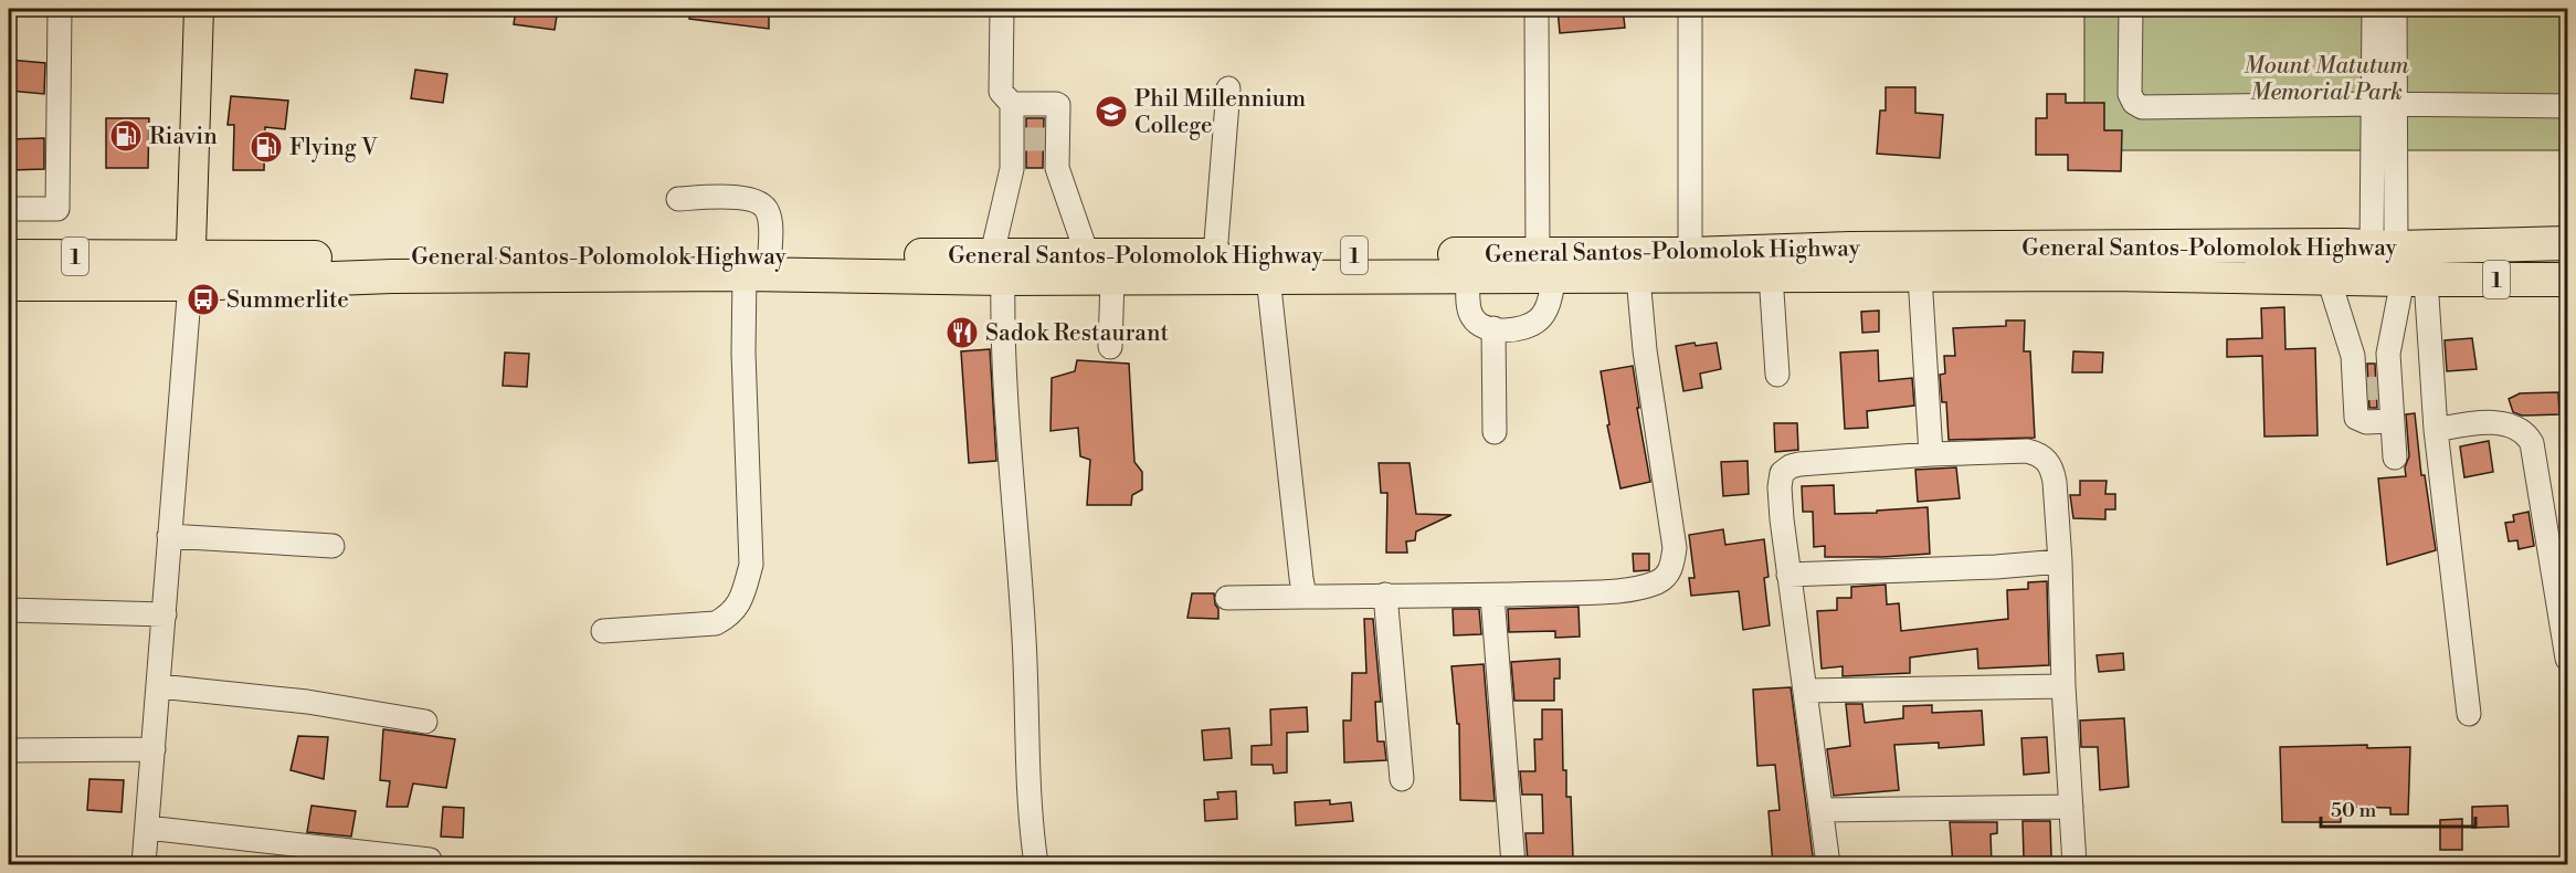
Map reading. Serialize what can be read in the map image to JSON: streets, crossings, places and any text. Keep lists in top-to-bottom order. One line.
{"streets":{"highway":["General Santos-Polomolok Highway","1"]},"crossings":[["General Santos-Polomolok Highway","1"]],"parks":["Mount Matutum Memorial Park"],"places":{"school or university":["Phil Millennium College"],"fuel station":["Riavin","Flying V"],"bus stop":["Summerlite"],"restaurant":["Sadok Restaurant"]},"scale_bar":"50 m"}
